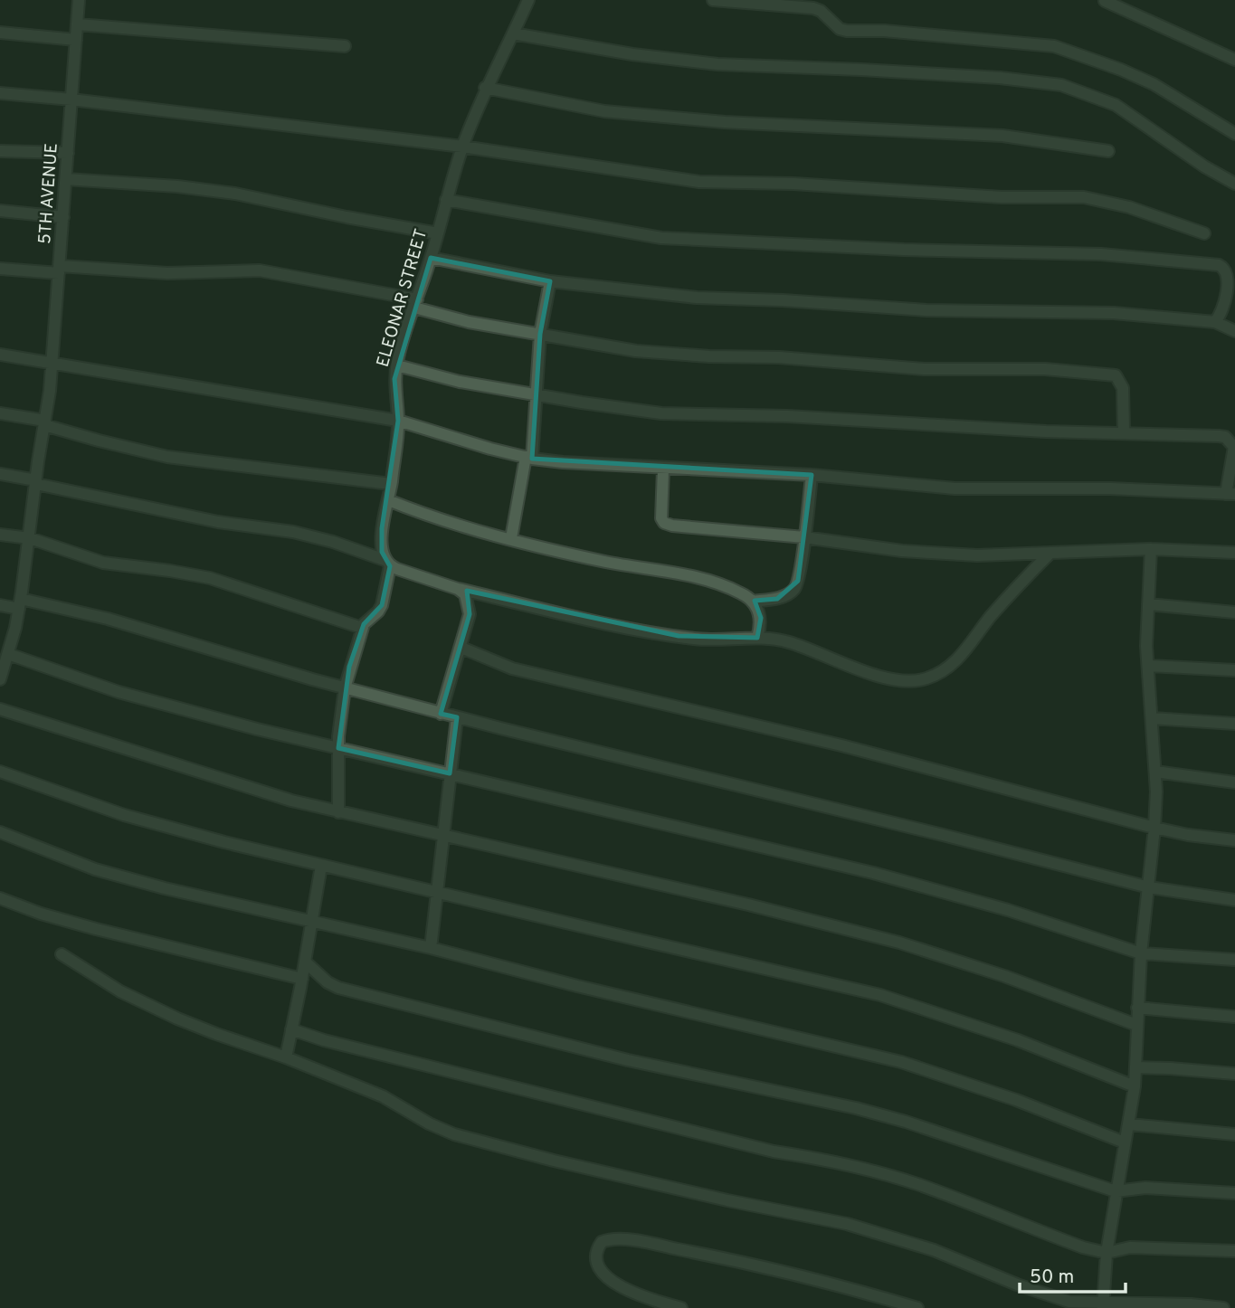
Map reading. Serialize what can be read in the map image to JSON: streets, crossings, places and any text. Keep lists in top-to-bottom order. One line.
{"streets":{"street":["5TH AVENUE","ELEONAR STREET"]},"scale_bar":"50 m"}
